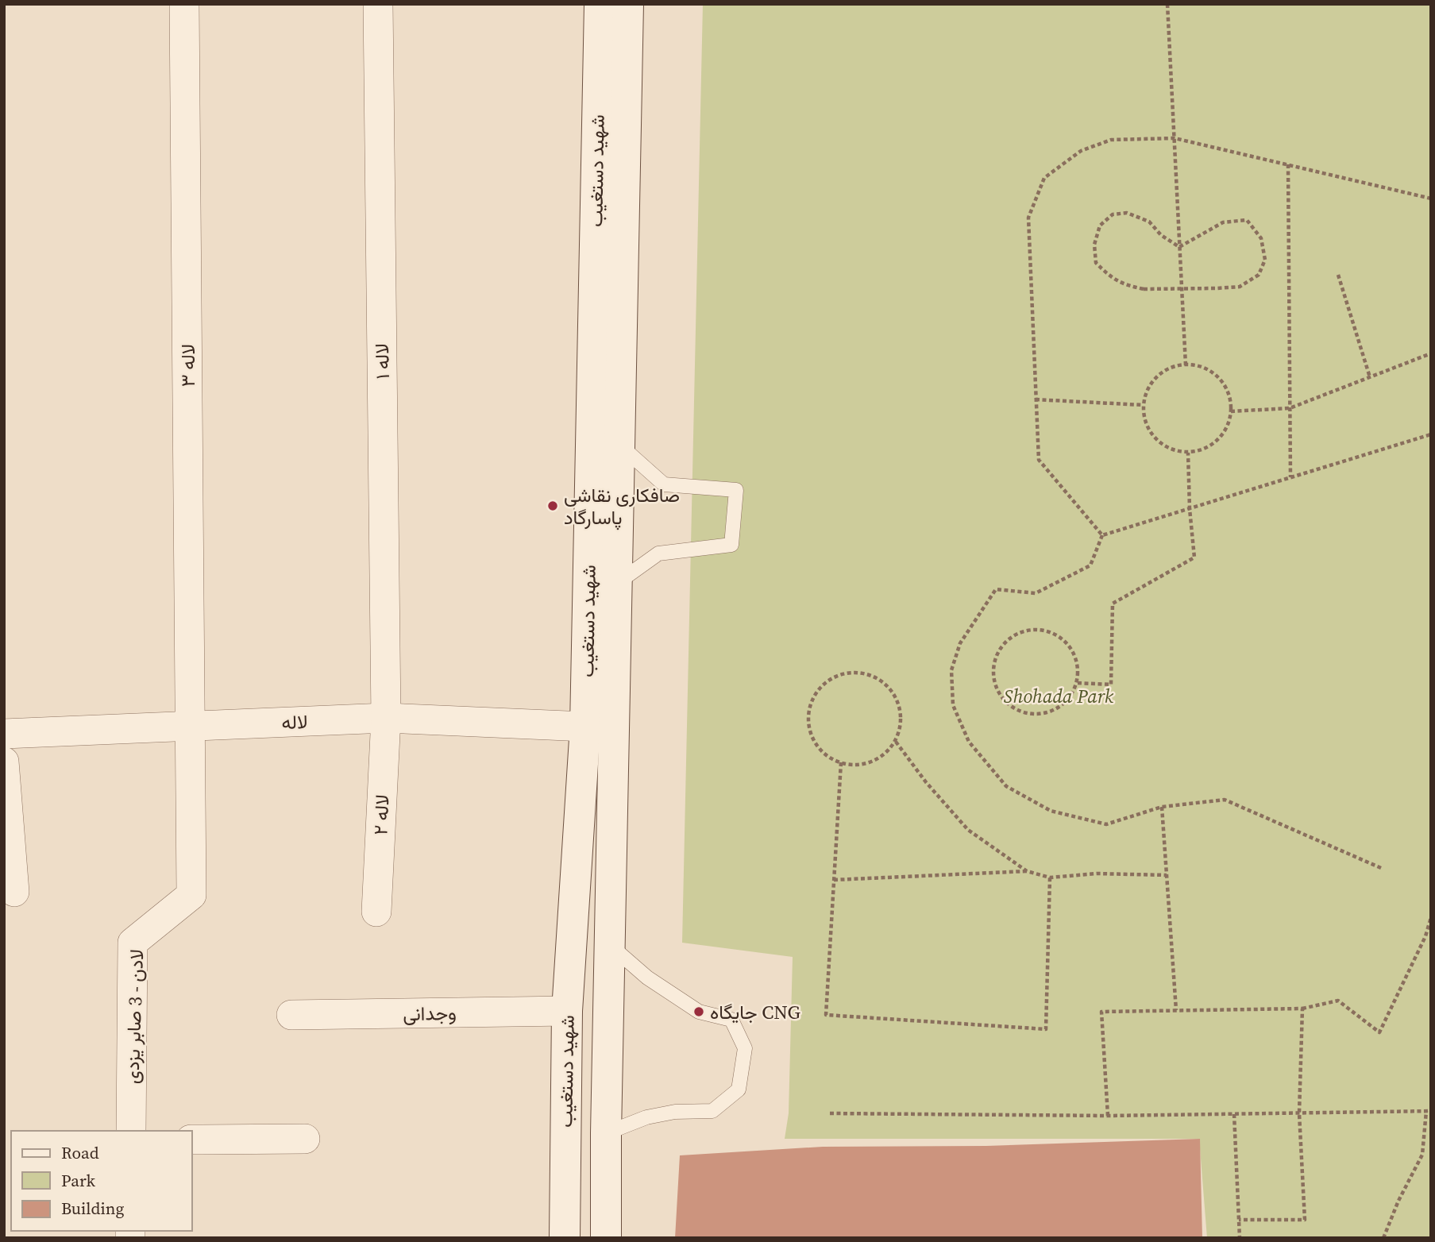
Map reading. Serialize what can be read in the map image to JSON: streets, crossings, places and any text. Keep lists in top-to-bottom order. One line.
{"streets":{"main road":["شهید دستغیب"],"street":["لاله ۱","لاله ۳","لاله","لاله ۲","وجدانی","لادن - 3 صابر یزدی"]},"crossings":[["شهید دستغیب","لاله"],["شهید دستغیب","وجدانی"],["لاله ۱","لاله"],["لاله ۱","لاله ۲"],["لاله ۳","لاله"],["لاله ۳","لادن - 3 صابر یزدی"],["لاله","لاله ۲"],["لاله","لادن - 3 صابر یزدی"]],"parks":["Shohada Park"],"places":["صافکاری نقاشی پاسارگاد","جایگاه CNG"],"legend":["Road","Park","Building"]}
